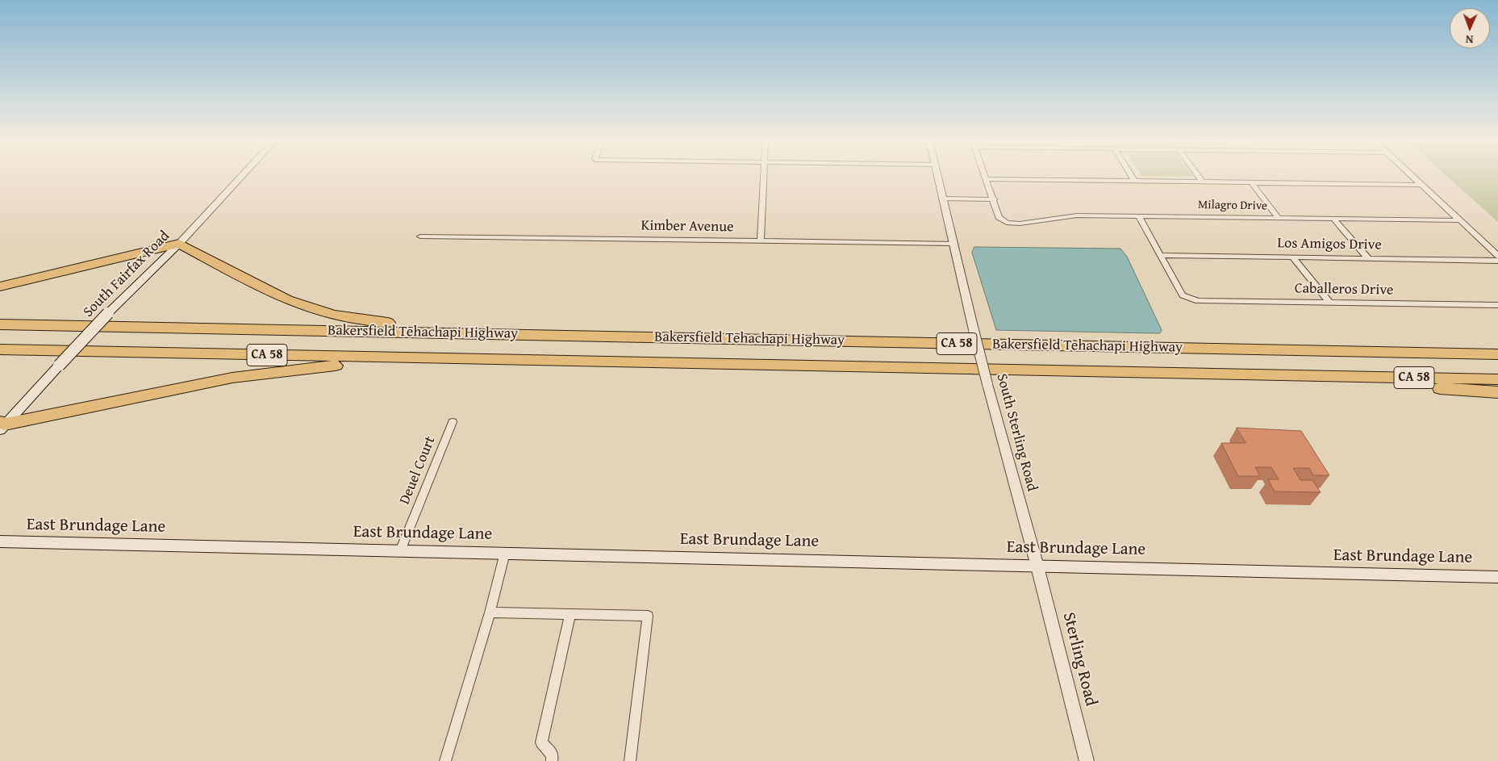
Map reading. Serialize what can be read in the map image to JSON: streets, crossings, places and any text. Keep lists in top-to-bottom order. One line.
{"streets":{"highway":["Bakersfield Tehachapi Highway","CA 58"],"main road":["South Fairfax Road","East Brundage Lane"],"street":["Milagro Drive","Kimber Avenue","Los Amigos Drive","Caballeros Drive","South Sterling Road","Deuel Court","Sterling Road"]},"crossings":[["Kimber Avenue","South Sterling Road"],["Los Amigos Drive","Caballeros Drive"],["South Sterling Road","East Brundage Lane"],["South Sterling Road","Sterling Road"],["Deuel Court","East Brundage Lane"],["East Brundage Lane","Sterling Road"]],"north":"bottom"}
